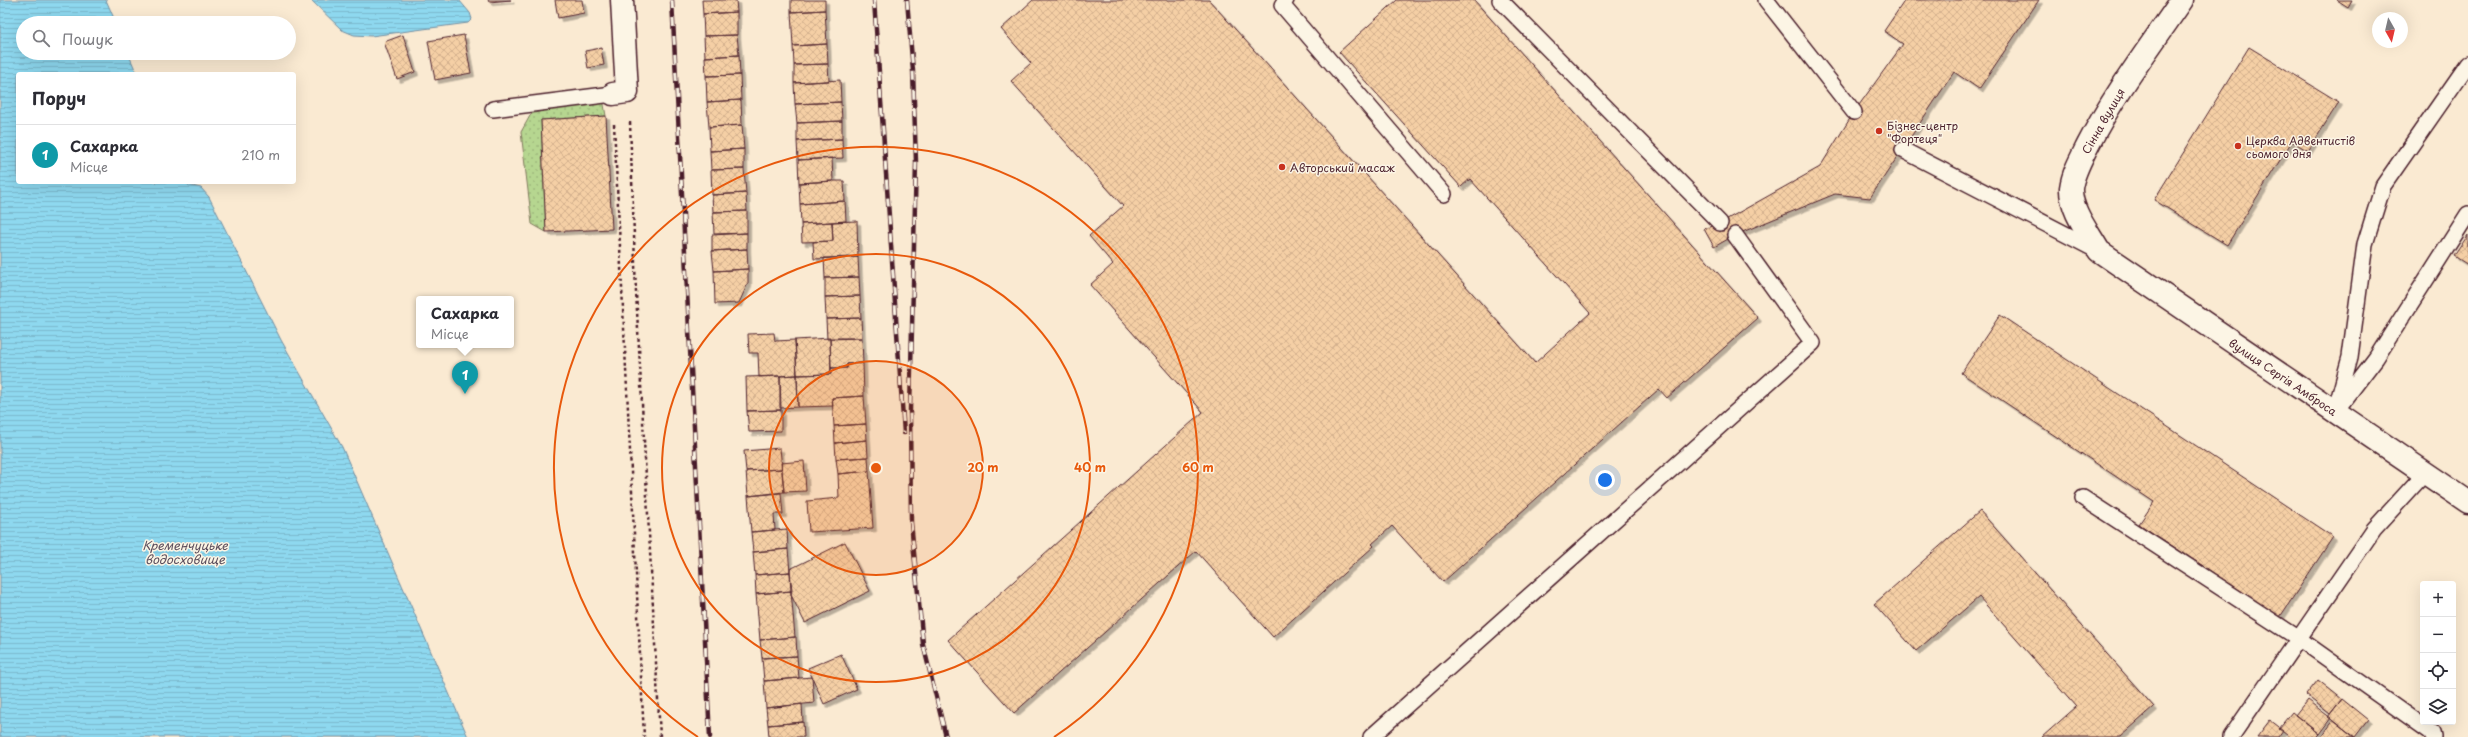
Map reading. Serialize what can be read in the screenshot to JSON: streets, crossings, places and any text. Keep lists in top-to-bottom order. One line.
{"streets":{"street":["Сінна вулиця","вулиця Сергія Амброса"]},"crossings":[["Сінна вулиця","вулиця Сергія Амброса"]],"water":["Кременчуцьке водосховище"],"places":["Бізнес-центр \"Фортеця\"","Церква Адвентистів сьомого дня","Авторський масаж"],"north":"bottom","page":{"search":"Пошук","heading":"Поруч","list":[{"mark":"1","name":"Сахарка","note":"Місце","value":"210 m"}],"popup":["Сахарка","Місце"],"pins":"1","map_buttons":["+","−"]},"rings":["20 m","40 m","60 m"]}
